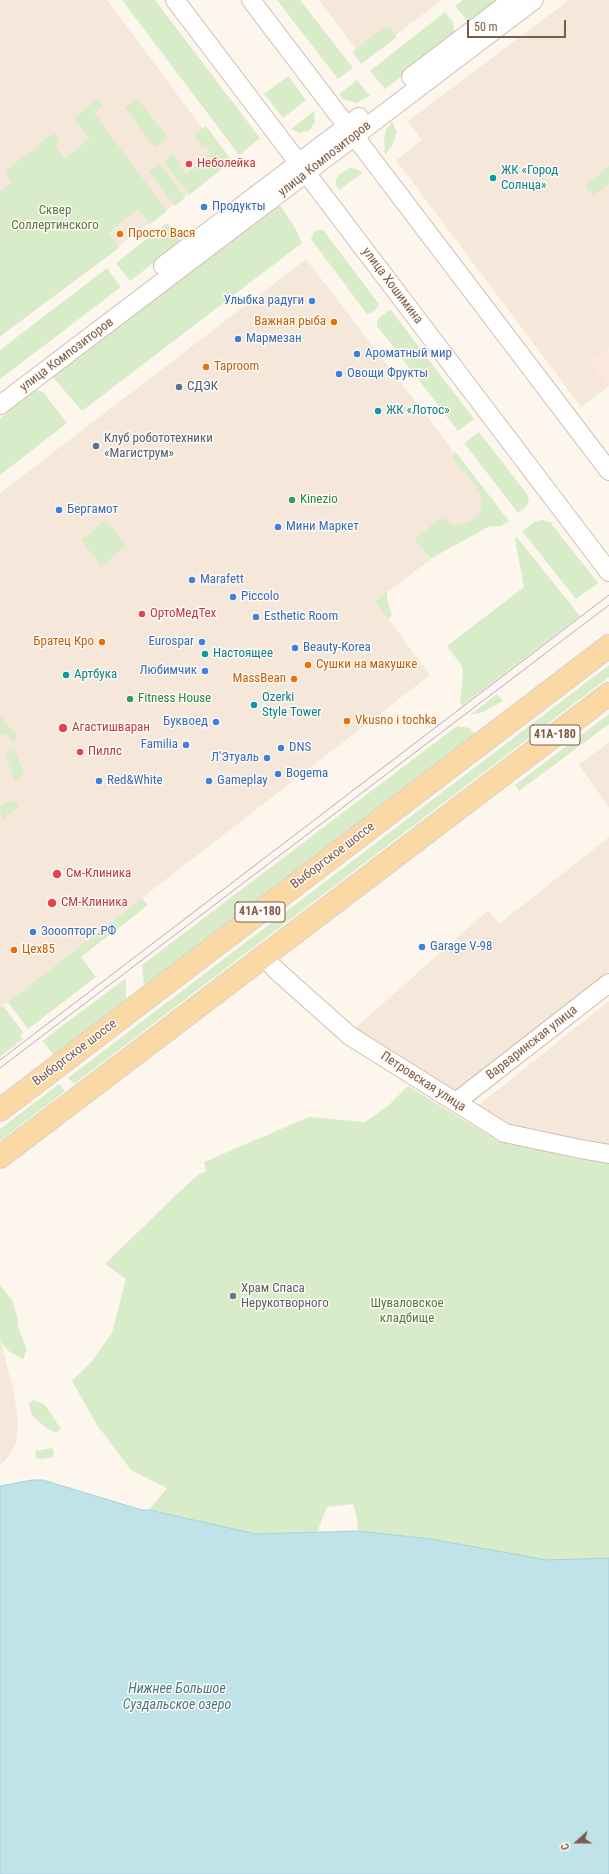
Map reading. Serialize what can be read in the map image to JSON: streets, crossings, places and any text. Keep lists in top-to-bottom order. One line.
{"streets":{"main road":["41А-180","Выборгское шоссе"],"street":["улица Композиторов","улица Хошимина","Варваринская улица","Петровская улица"]},"crossings":[["улица Композиторов","улица Хошимина"],["41А-180","Петровская улица"],["Варваринская улица","Петровская улица"]],"water":["Нижнее Большое Суздальское озеро"],"parks":["Сквер Соллертинского","Шуваловское кладбище"],"places":["Неболейка","ЖК «Город Солнца»","Продукты","Просто Вася","Улыбка радуги","Важная рыба","Мармезан","Ароматный мир","Taproom","Овощи Фрукты","СДЭК","ЖК «Лотос»","Клуб робототехники «Магиструм»","Kinezio","Бергамот","Мини Маркет","Marafett","Piccolo","ОртоМедТех","Esthetic Room","Братец Кро","Eurospar","Beauty-Korea","Настоящее","Сушки на макушке","Любимчик","Артбука","MassBean","Fitness House","Ozerki Style Tower","Vkusno i tochka","Буквоед","Агастишваран","Familia","DNS","Пиллс","Л'Этуаль","Bogema","Red&White","Gameplay","См-Клиника","СМ-Клиника","Зооопторг.РФ","Garage V-98","Цех85","Храм Спаса Нерукотворного"],"scale_bar":"50 m","north":"left"}
